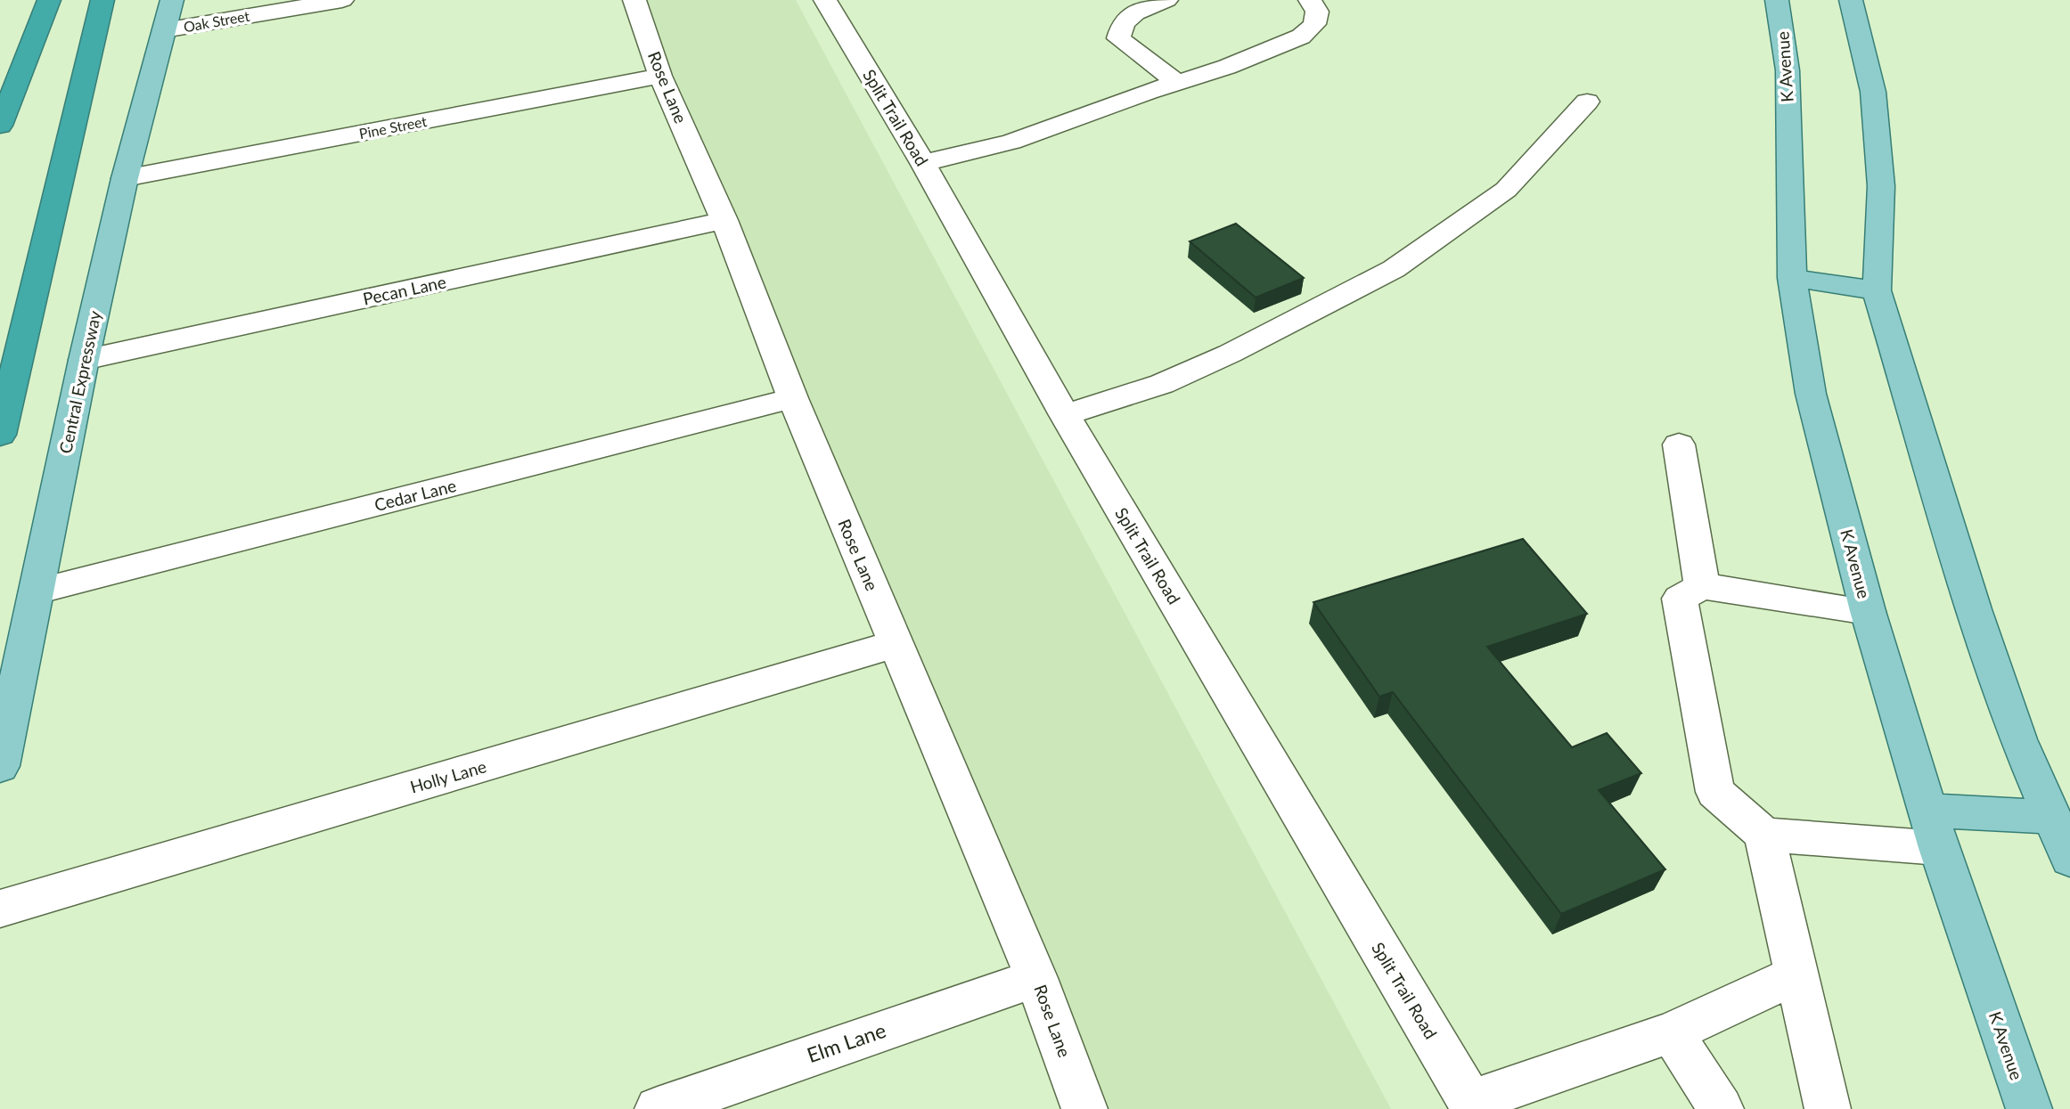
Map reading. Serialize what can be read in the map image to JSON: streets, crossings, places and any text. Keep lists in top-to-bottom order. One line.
{"streets":{"main road":["K Avenue","Central Expressway"],"street":["Oak Street","Rose Lane","Split Trail Road","Pine Street","Pecan Lane","Cedar Lane","Holly Lane","Elm Lane"]},"crossings":[["Oak Street","Central Expressway"],["Rose Lane","Pine Street"],["Rose Lane","Pecan Lane"],["Rose Lane","Cedar Lane"],["Rose Lane","Holly Lane"],["Rose Lane","Elm Lane"],["Pine Street","Central Expressway"],["Pecan Lane","Central Expressway"],["Central Expressway","Cedar Lane"]]}
